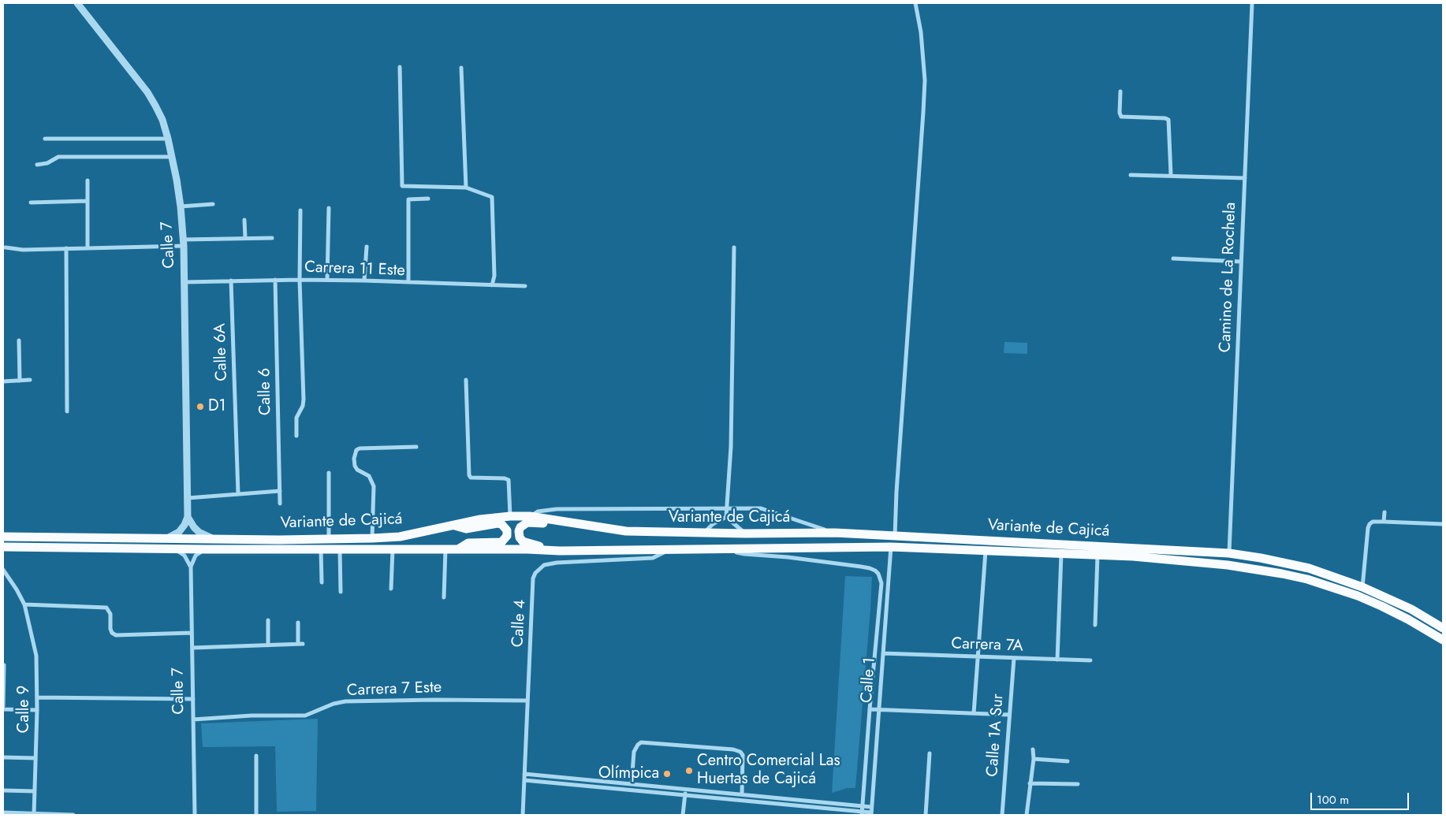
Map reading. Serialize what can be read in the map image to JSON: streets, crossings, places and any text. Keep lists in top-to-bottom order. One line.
{"streets":{"highway":["Variante de Cajicá"],"street":["Calle 7","Carrera 11 Este","Camino de La Rochela","Calle 6A","Calle 6","Calle 4","Carrera 7A","Calle 1","Carrera 7 Este","Calle 9","Calle 1A Sur"]},"crossings":[["Calle 7","Carrera 11 Este"],["Calle 7","Carrera 7 Este"],["Carrera 11 Este","Calle 6A"],["Carrera 11 Este","Calle 6"],["Camino de La Rochela","Variante de Cajicá"],["Variante de Cajicá","Calle 4"],["Variante de Cajicá","Calle 1"],["Calle 4","Carrera 7 Este"],["Carrera 7A","Calle 1"],["Carrera 7A","Calle 1A Sur"]],"places":["D1","Centro Comercial Las Huertas de Cajicá","Olímpica"],"scale_bar":"100 m"}
